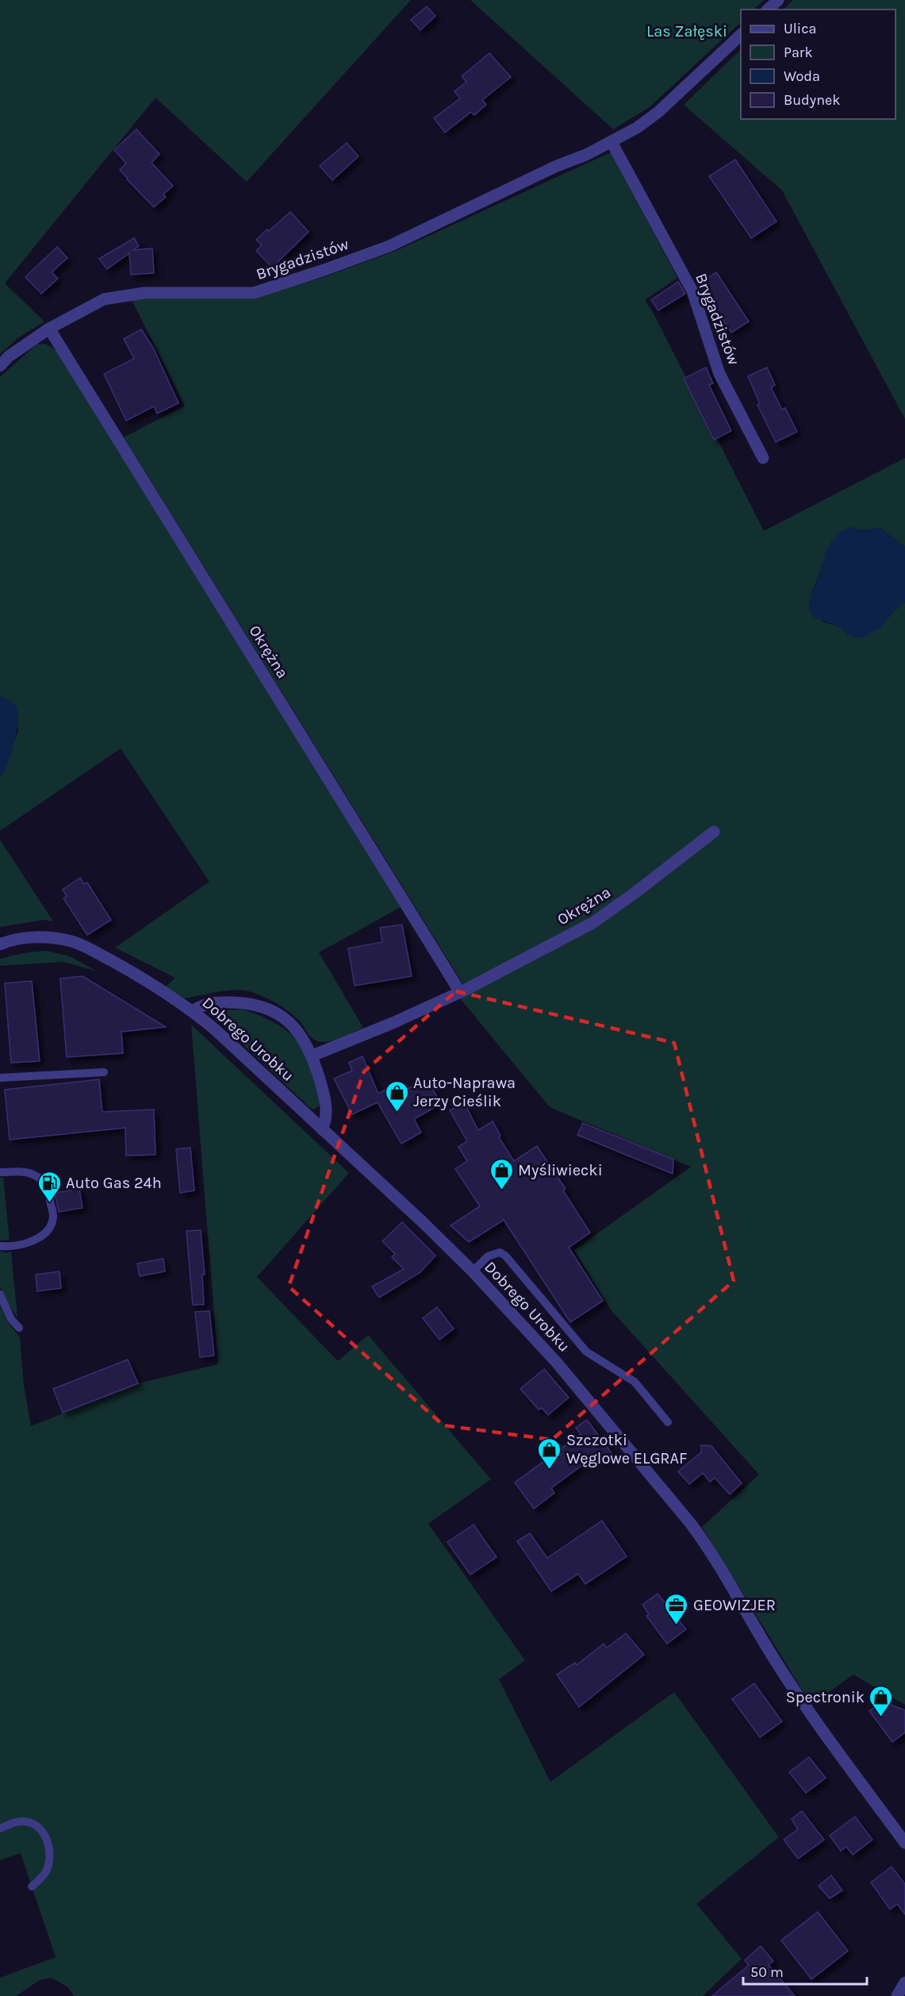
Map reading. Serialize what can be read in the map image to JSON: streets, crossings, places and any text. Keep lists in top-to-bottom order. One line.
{"streets":{"street":["Brygadzistów","Okrężna","Dobrego Urobku"]},"crossings":[["Brygadzistów","Okrężna"]],"parks":["Las Załęski"],"places":{"shop":["Auto-Naprawa Jerzy Cieślik","Myśliwiecki","Szczotki Węglowe ELGRAF","Spectronik"],"fuel station":["Auto Gas 24h"],"office":["GEOWIZJER"]},"legend":["Ulica","Park","Woda","Budynek"],"scale_bar":"50 m"}
